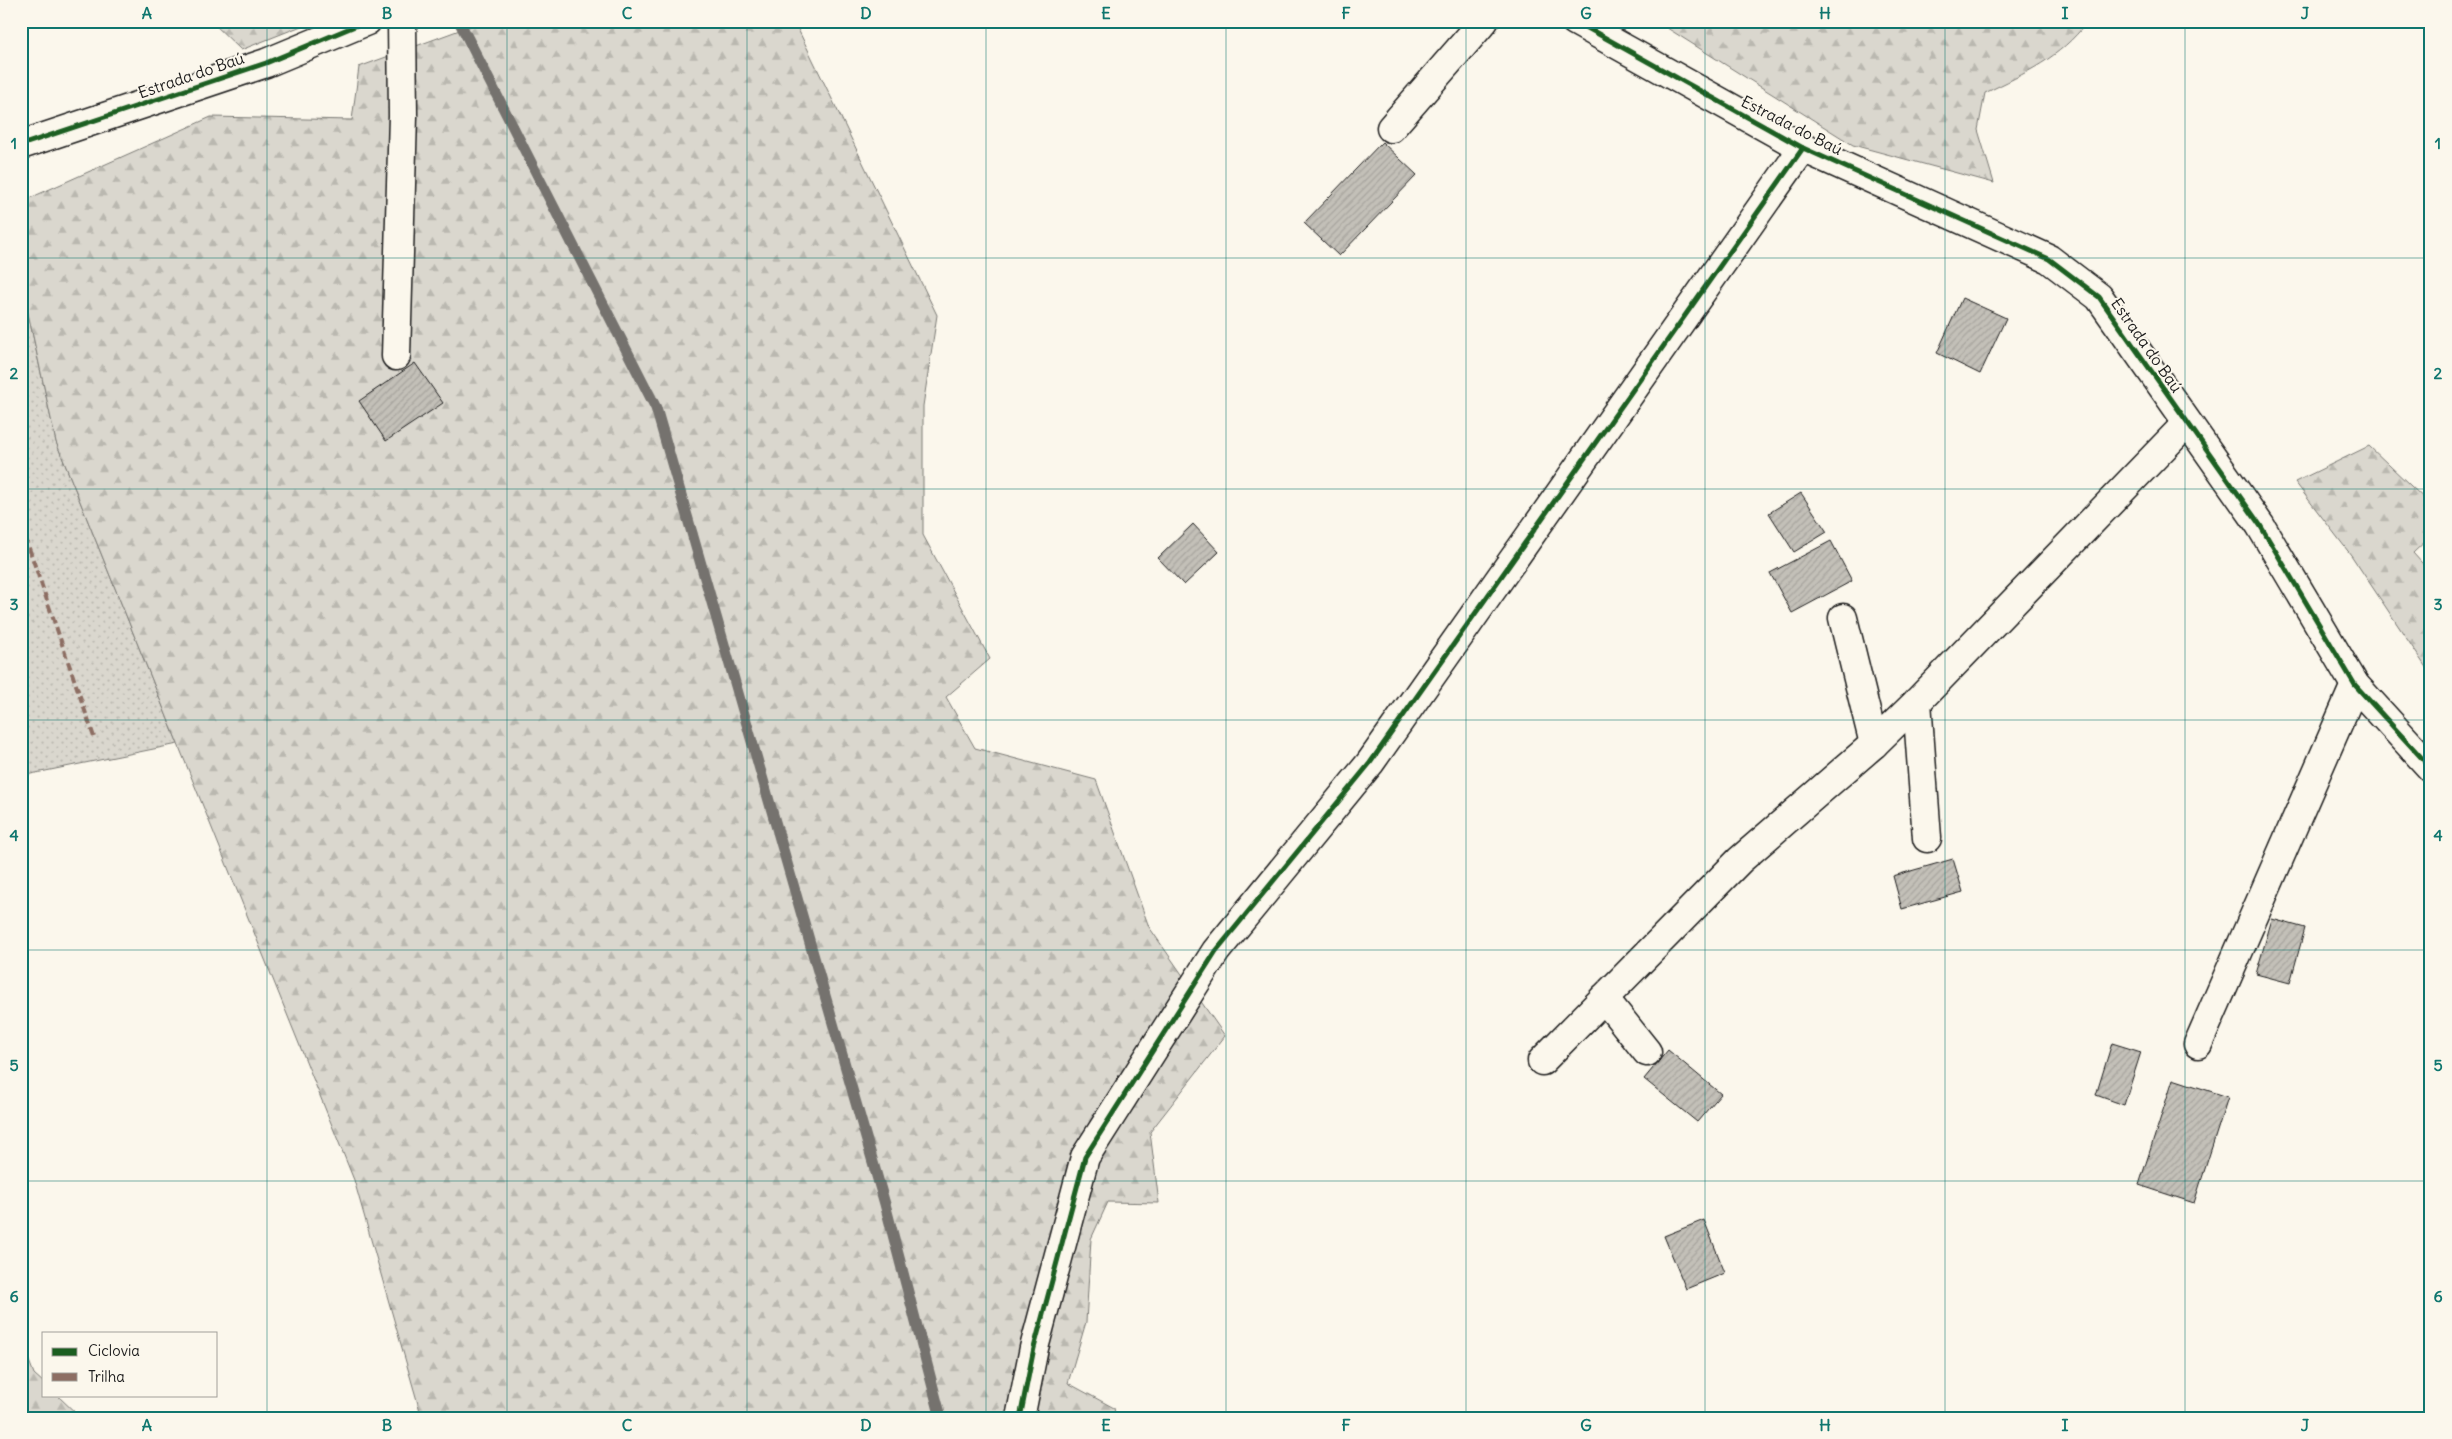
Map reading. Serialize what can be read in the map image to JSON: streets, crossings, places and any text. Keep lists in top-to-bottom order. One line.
{"streets":{"street":["Estrada do Baú"]},"legend":["Ciclovia","Trilha"],"grid":{"columns":["A","B","C","D","E","F","G","H","I","J"],"rows":["1","2","3","4","5","6"]}}
